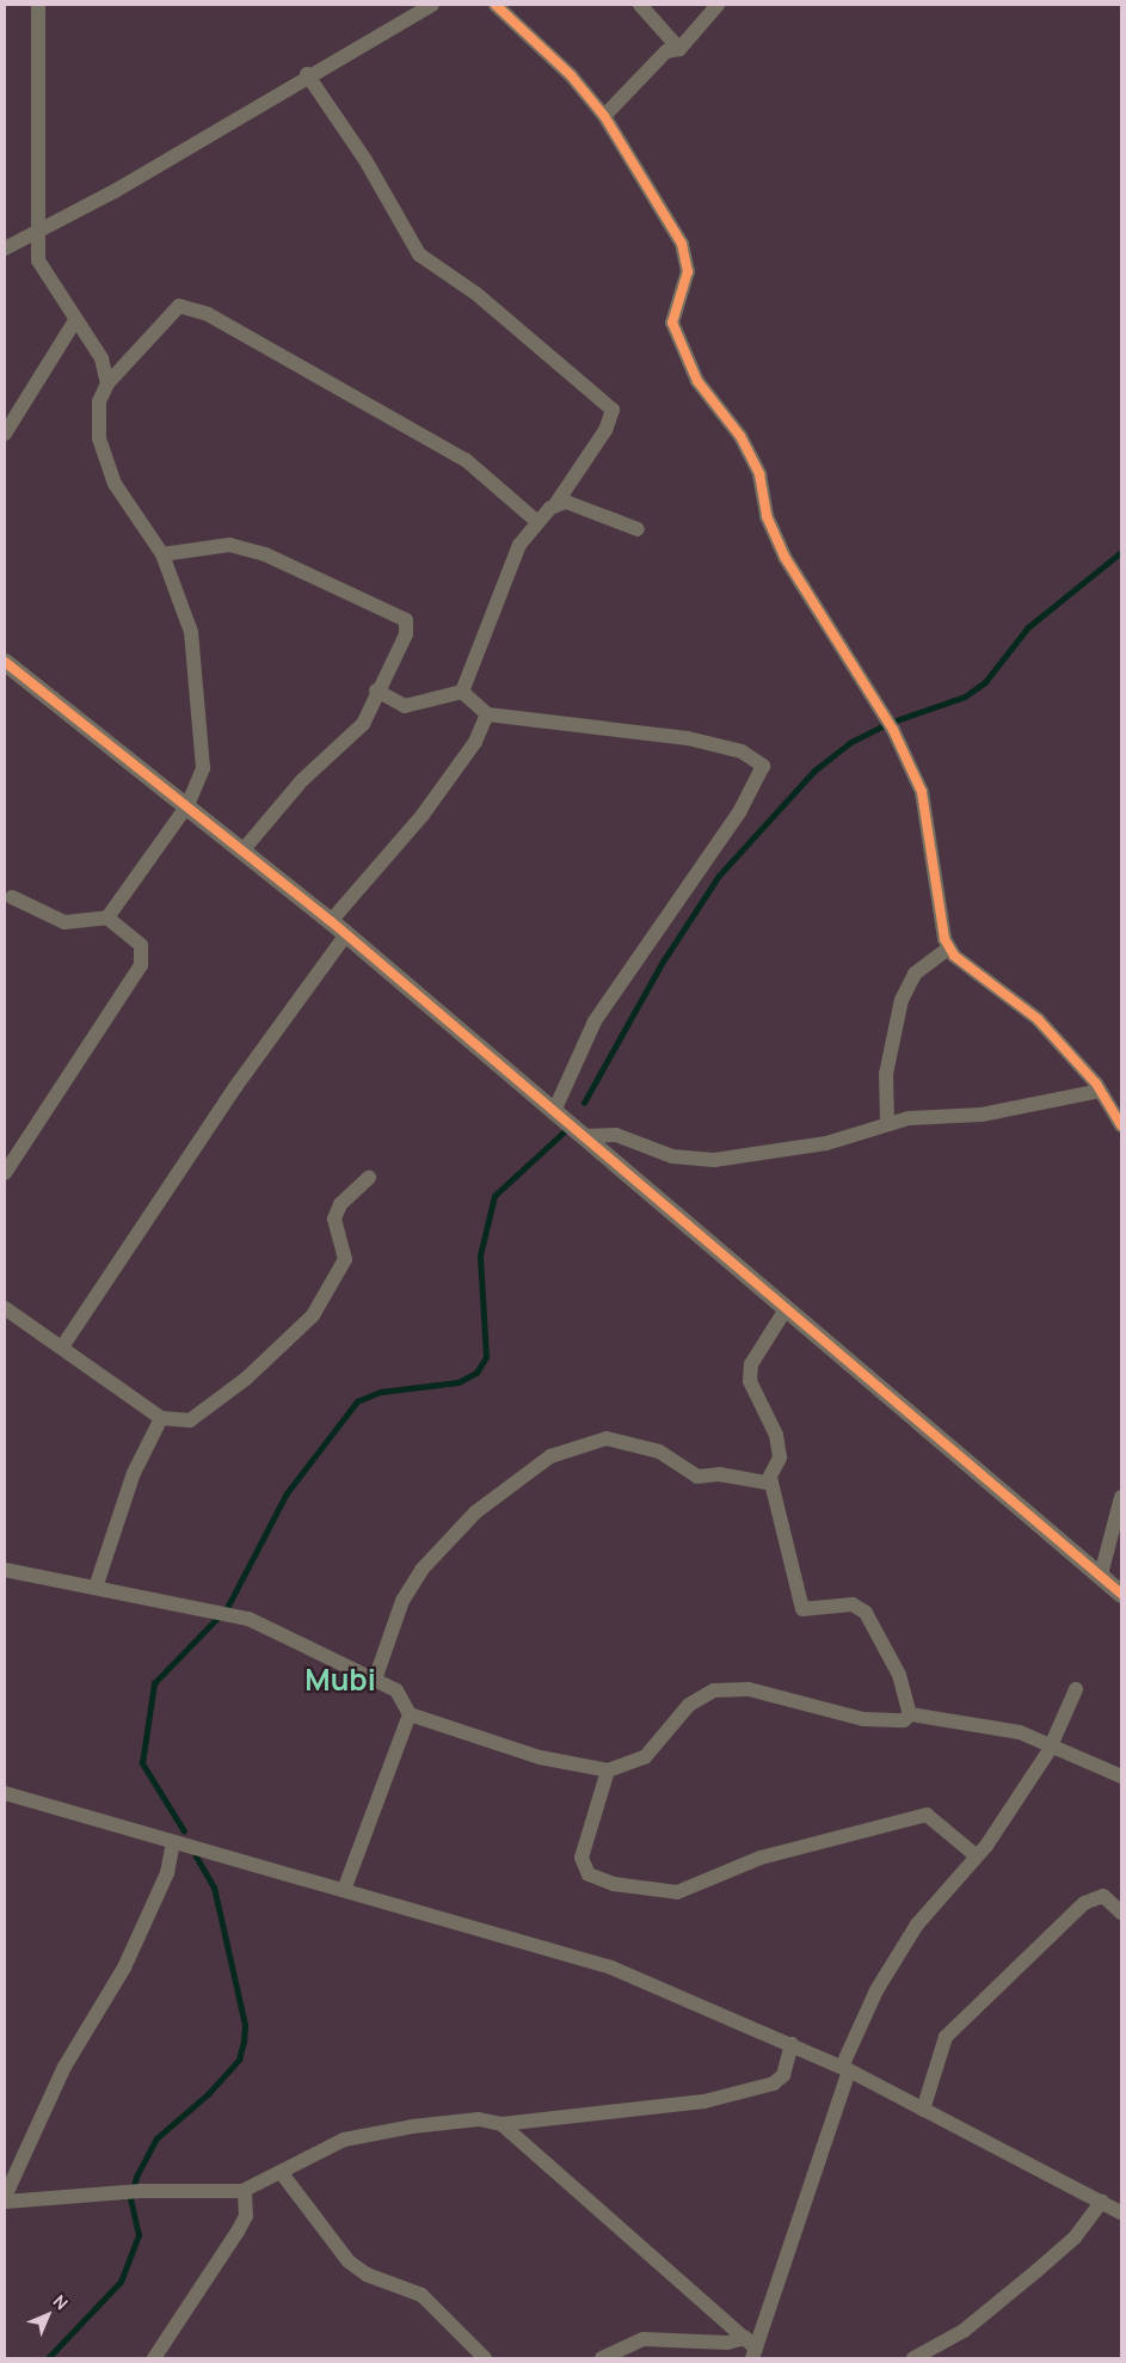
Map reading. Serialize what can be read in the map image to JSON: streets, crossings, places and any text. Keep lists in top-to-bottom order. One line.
{"districts":["Mubi"],"north":"top right"}
